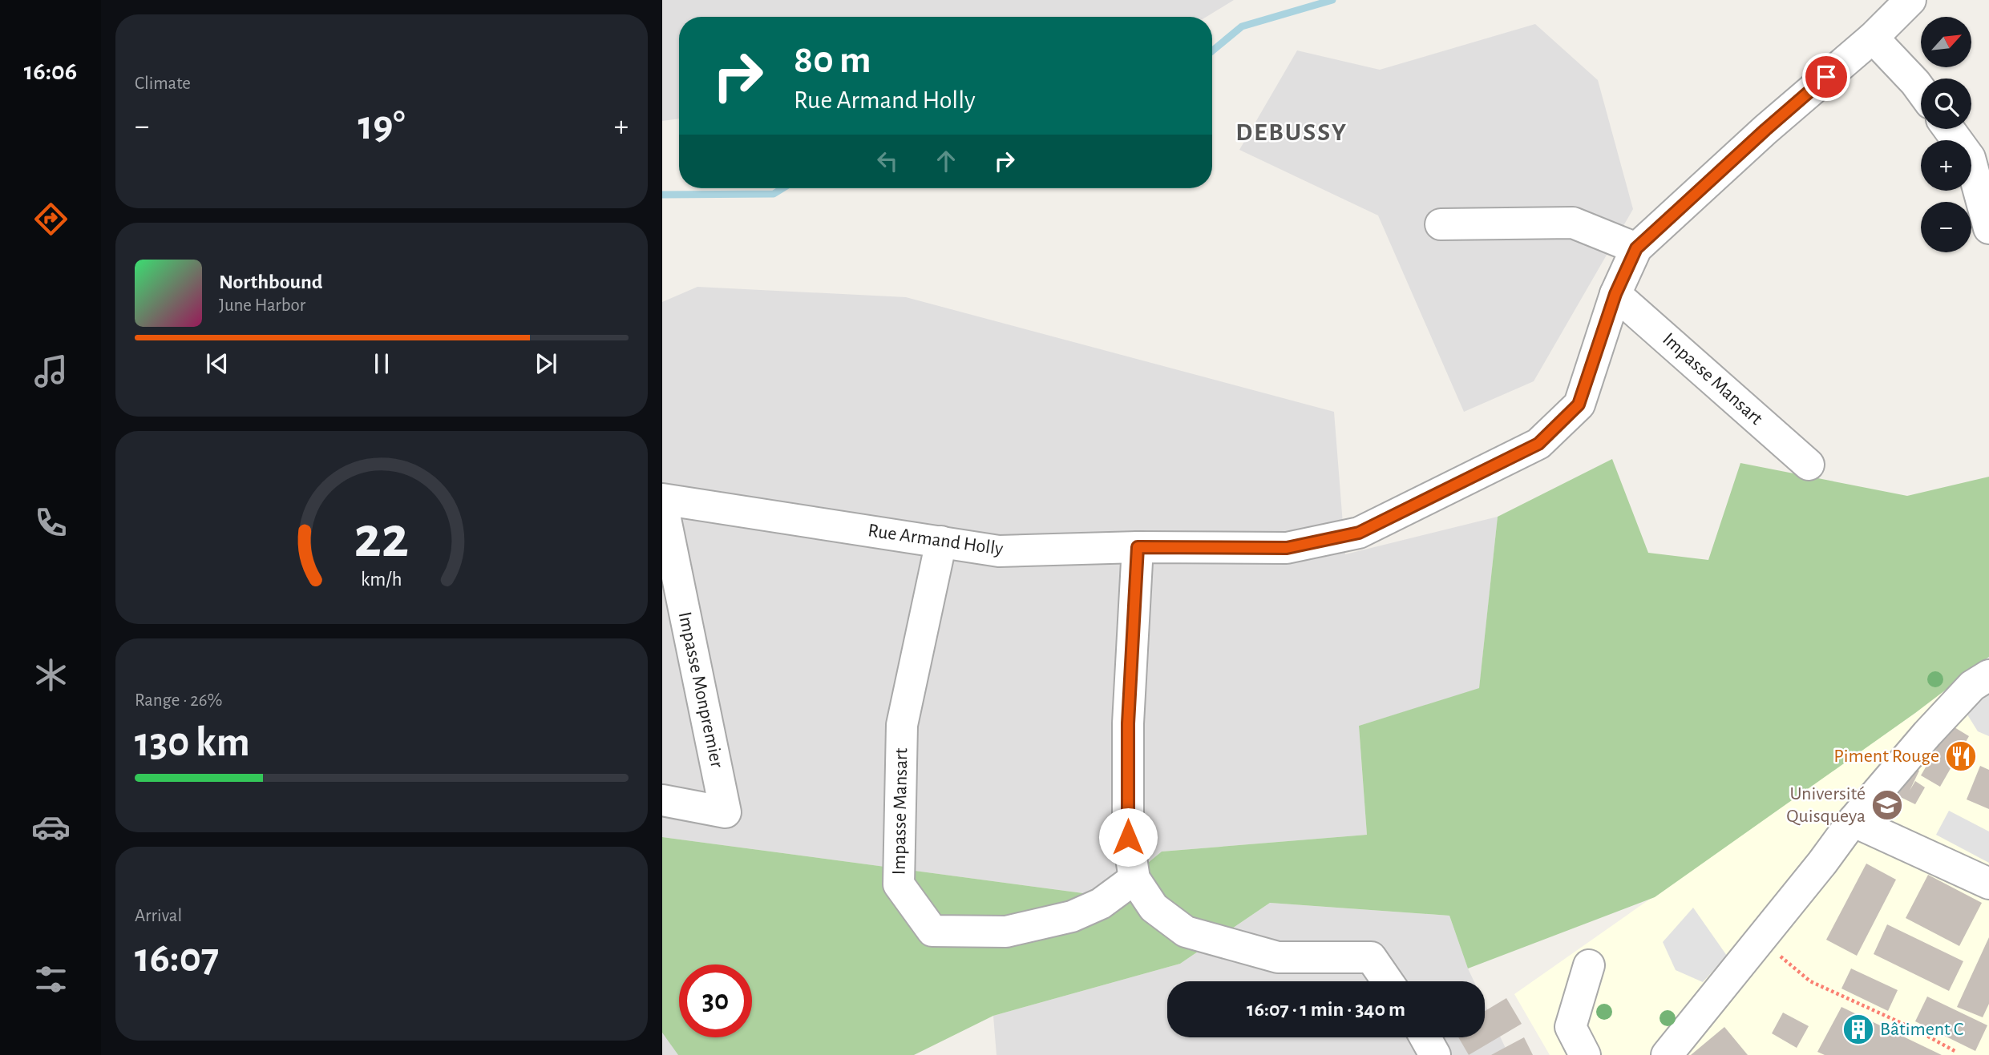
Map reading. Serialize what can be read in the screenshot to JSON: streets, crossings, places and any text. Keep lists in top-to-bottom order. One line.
{"streets":{"street":["Impasse Mansart","Rue Armand Holly","Impasse Monpremier"]},"crossings":[["Impasse Mansart","Rue Armand Holly"],["Rue Armand Holly","Impasse Monpremier"]],"districts":["DEBUSSY"],"places":{"restaurant":["Piment Rouge"],"school or university":["Université Quisqueya"],"building":["Bâtiment C"]},"north":"top right","page":{"tabs":"16:06","tile":["Climate",["Range · 26%","130 km"],["Arrival","16:07"]],"map_buttons":["+","−"],"turn":["80 m","Rue Armand Holly"],"heat":["−","19°","+"],"song":["Northbound","June Harbor"],"limit":"30","trip":"16:07 · 1 min · 340 m","gauge":["22","km/h"]}}
